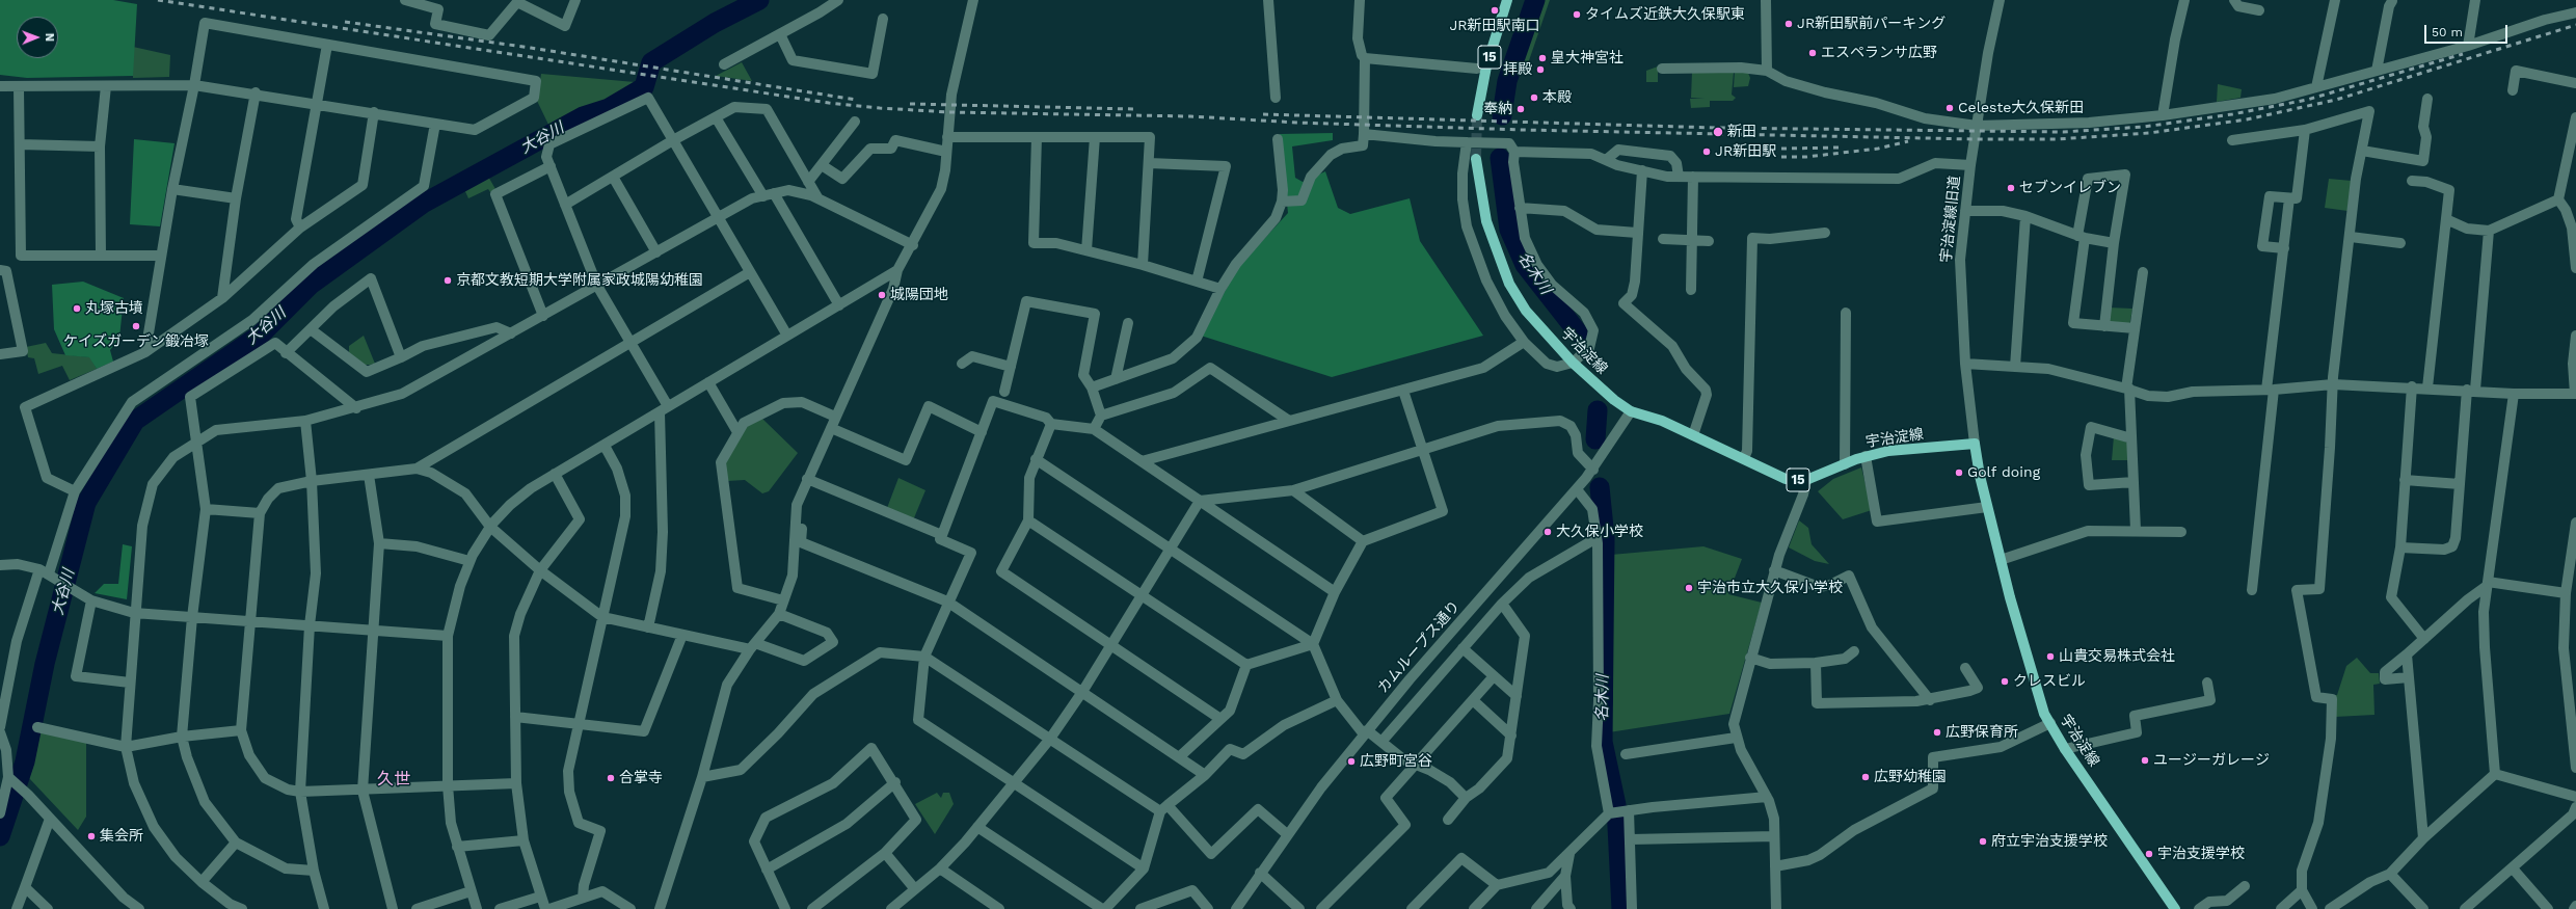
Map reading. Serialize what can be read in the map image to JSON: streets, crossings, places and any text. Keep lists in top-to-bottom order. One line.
{"streets":{"main road":["15","宇治淀線"],"street":["宇治淀線旧道","カムループス通り"]},"crossings":[["宇治淀線旧道","宇治淀線"],["宇治淀線","カムループス通り"]],"districts":["久世"],"water":["大谷川","名木川"],"places":["JR新田駅南口","タイムズ近鉄大久保駅東","JR新田駅前パーキング","エスペランサ広野","皇大神宮社","拝殿","本殿","Celeste大久保新田","奉納","新田","JR新田駅","セブンイレブン","京都文教短期大学附属家政城陽幼稚園","城陽団地","丸塚古墳","ケイズガーデン鍛冶塚","Golf doing","大久保小学校","宇治市立大久保小学校","山貴交易株式会社","クレスビル","広野保育所","ユージーガレージ","広野町宮谷","広野幼稚園","合掌寺","集会所","府立宇治支援学校","宇治支援学校"],"scale_bar":"50 m","north":"right"}
